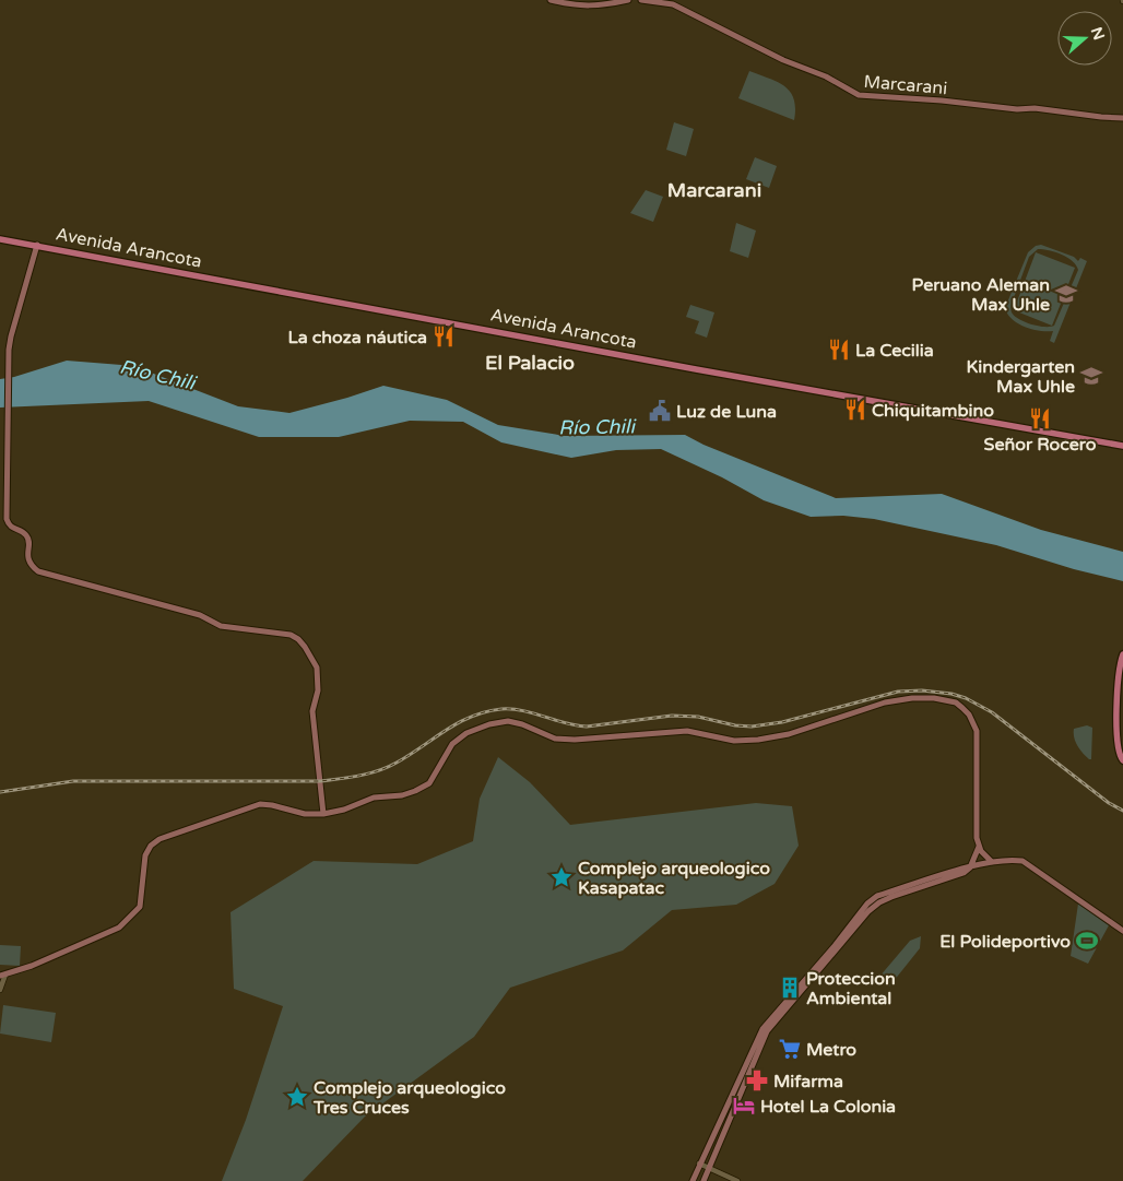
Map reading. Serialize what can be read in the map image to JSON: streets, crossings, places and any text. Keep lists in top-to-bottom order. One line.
{"streets":{"main road":["Marcarani","Avenida Arancota"]},"districts":["Marcarani","El Palacio"],"water":["Río Chili"],"places":{"school or university":["Peruano Aleman Max Uhle","Kindergarten Max Uhle"],"restaurant":["La choza náutica","La Cecilia","Chiquitambino","Señor Rocero"],"public building":["Luz de Luna"],"place":["Complejo arqueologico Kasapatac","Complejo arqueologico Tres Cruces"],"sports":["El Polideportivo"],"building":["Proteccion Ambiental"],"supermarket":["Metro"],"pharmacy":["Mifarma"],"hotel":["Hotel La Colonia"]},"north":"right"}
